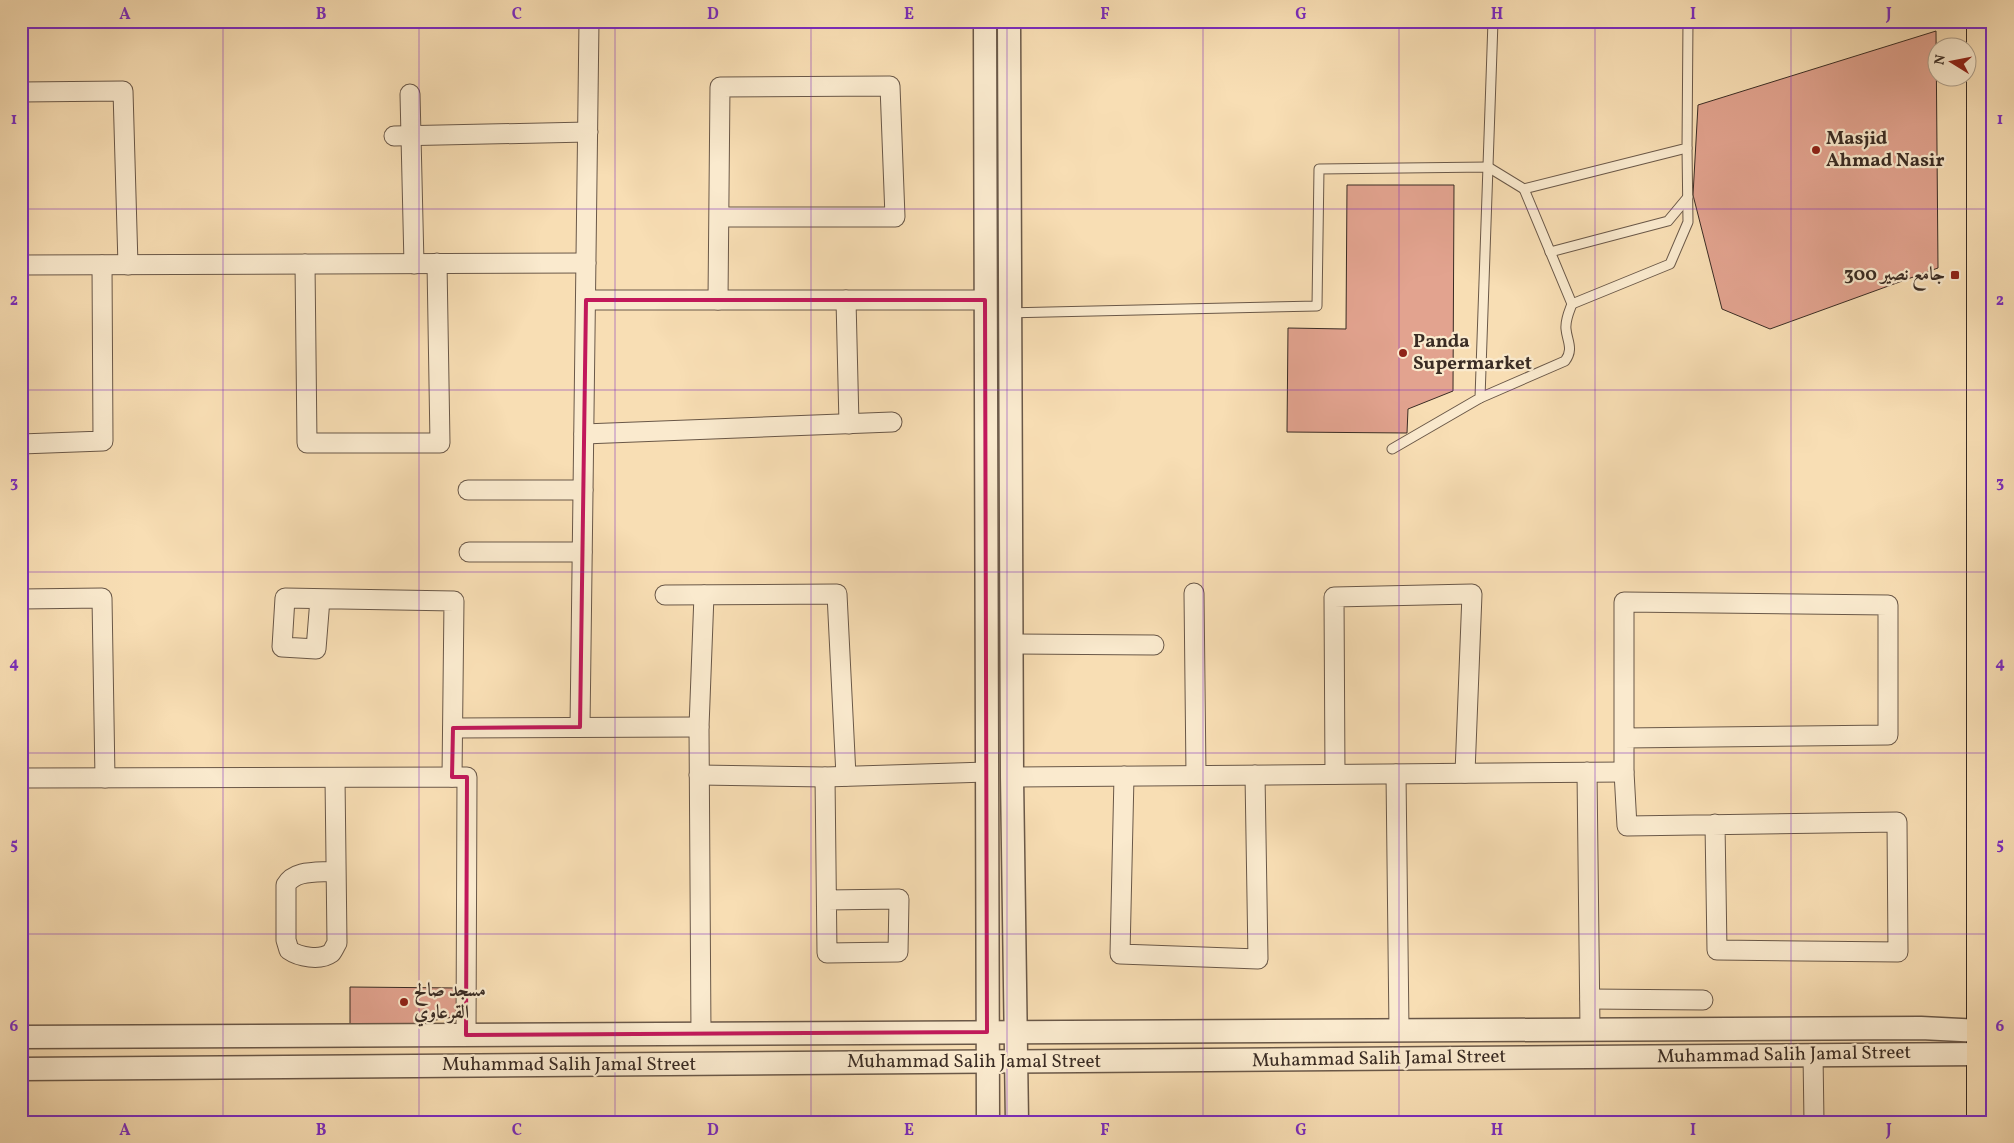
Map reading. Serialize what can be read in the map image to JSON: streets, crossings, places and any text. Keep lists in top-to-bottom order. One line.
{"streets":{"street":["Muhammad Salih Jamal Street"]},"places":{"other":["Masjid Ahmad Nasir","Panda Supermarket","مسجد صالح القرعاوي"],"transit":["جامع نصير 300"]},"north":"left","grid":{"columns":["A","B","C","D","E","F","G","H","I","J"],"rows":["1","2","3","4","5","6"]}}
